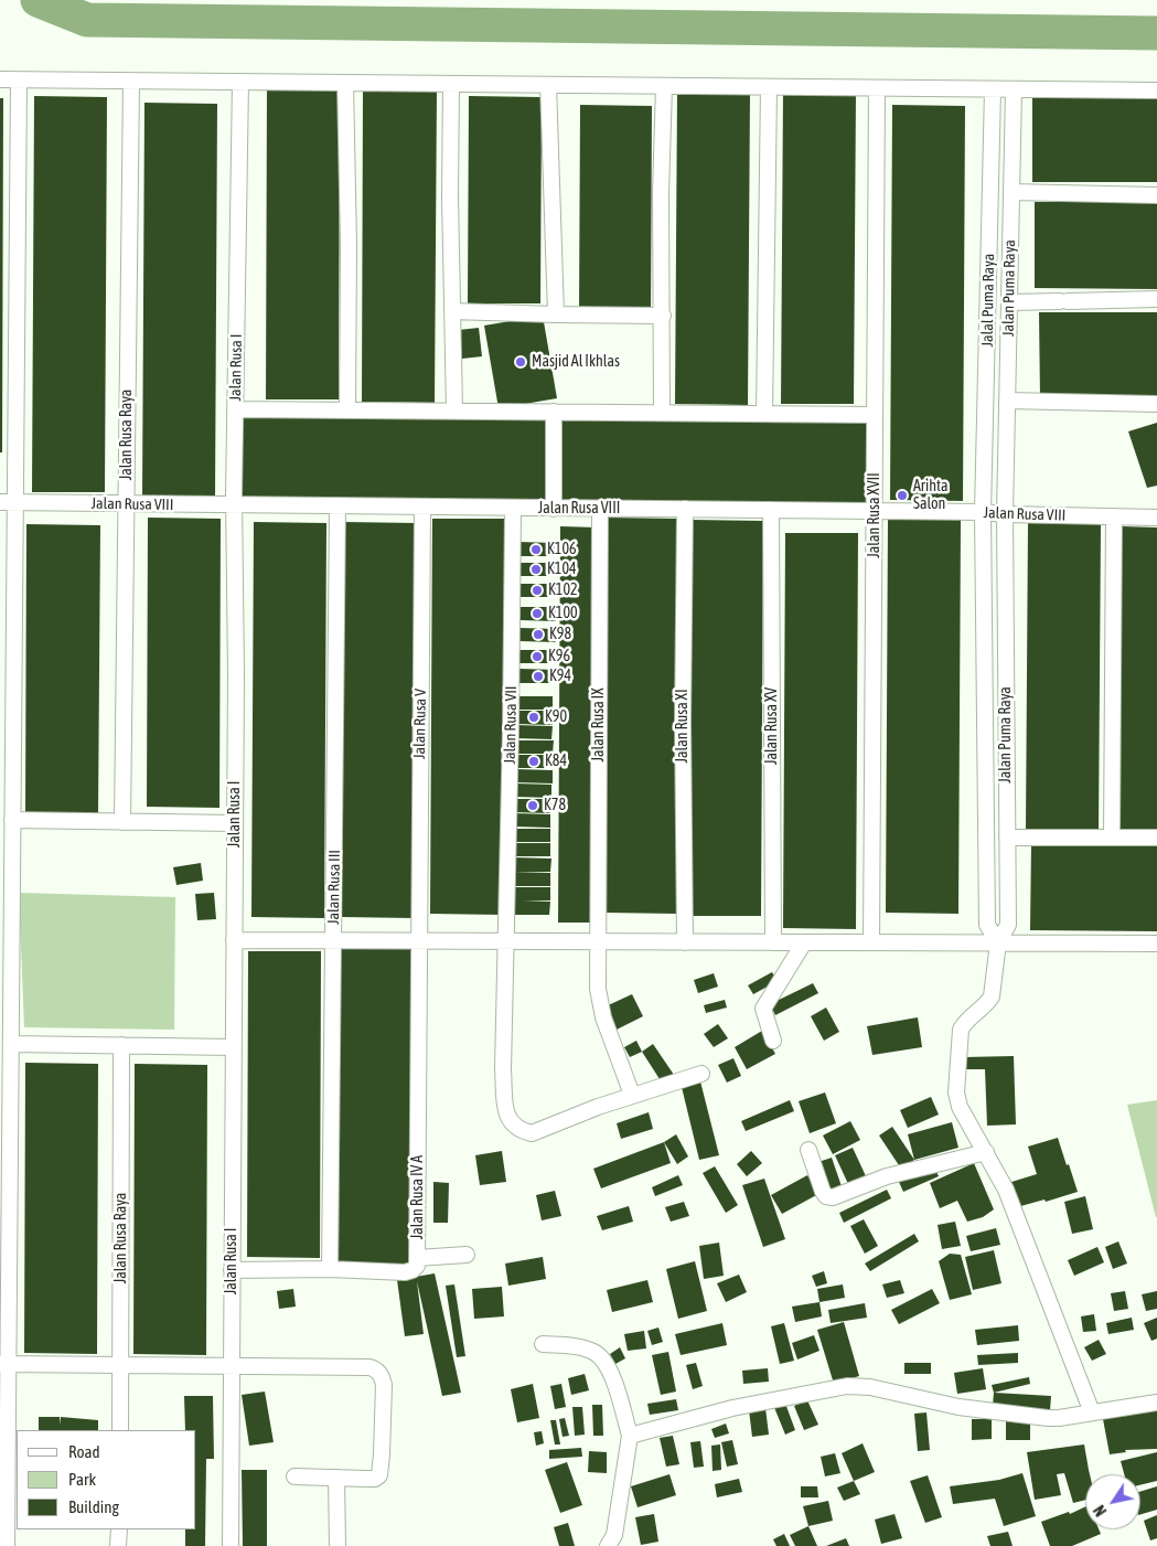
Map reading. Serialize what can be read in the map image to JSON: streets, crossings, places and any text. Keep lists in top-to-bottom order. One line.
{"streets":{"street":["Jalan Puma Raya","Jalal Puma Raya","Jalan Rusa I","Jalan Rusa Raya","Jalan Rusa VIII","Jalan Rusa XVII","Jalan Rusa V","Jalan Rusa VII","Jalan Rusa IX","Jalan Rusa XI","Jalan Rusa XV","Jalan Rusa III","Jalan Rusa IV A"]},"crossings":[["Jalan Puma Raya","Jalal Puma Raya"],["Jalan Puma Raya","Jalan Rusa VIII"],["Jalal Puma Raya","Jalan Rusa VIII"],["Jalan Rusa I","Jalan Rusa VIII"],["Jalan Rusa I","Jalan Rusa IV A"],["Jalan Rusa Raya","Jalan Rusa VIII"],["Jalan Rusa VIII","Jalan Rusa XVII"],["Jalan Rusa VIII","Jalan Rusa V"],["Jalan Rusa VIII","Jalan Rusa VII"],["Jalan Rusa VIII","Jalan Rusa IX"],["Jalan Rusa VIII","Jalan Rusa XI"],["Jalan Rusa VIII","Jalan Rusa XV"],["Jalan Rusa VIII","Jalan Rusa III"],["Jalan Rusa V","Jalan Rusa IV A"],["Jalan Rusa VII","Jalan Rusa IX"],["Jalan Rusa III","Jalan Rusa IV A"]],"places":["Masjid Al Ikhlas","Arihta Salon","K106","K104","K102","K100","K98","K96","K94","K90","K84","K78"],"legend":["Road","Park","Building"],"north":"bottom left"}
